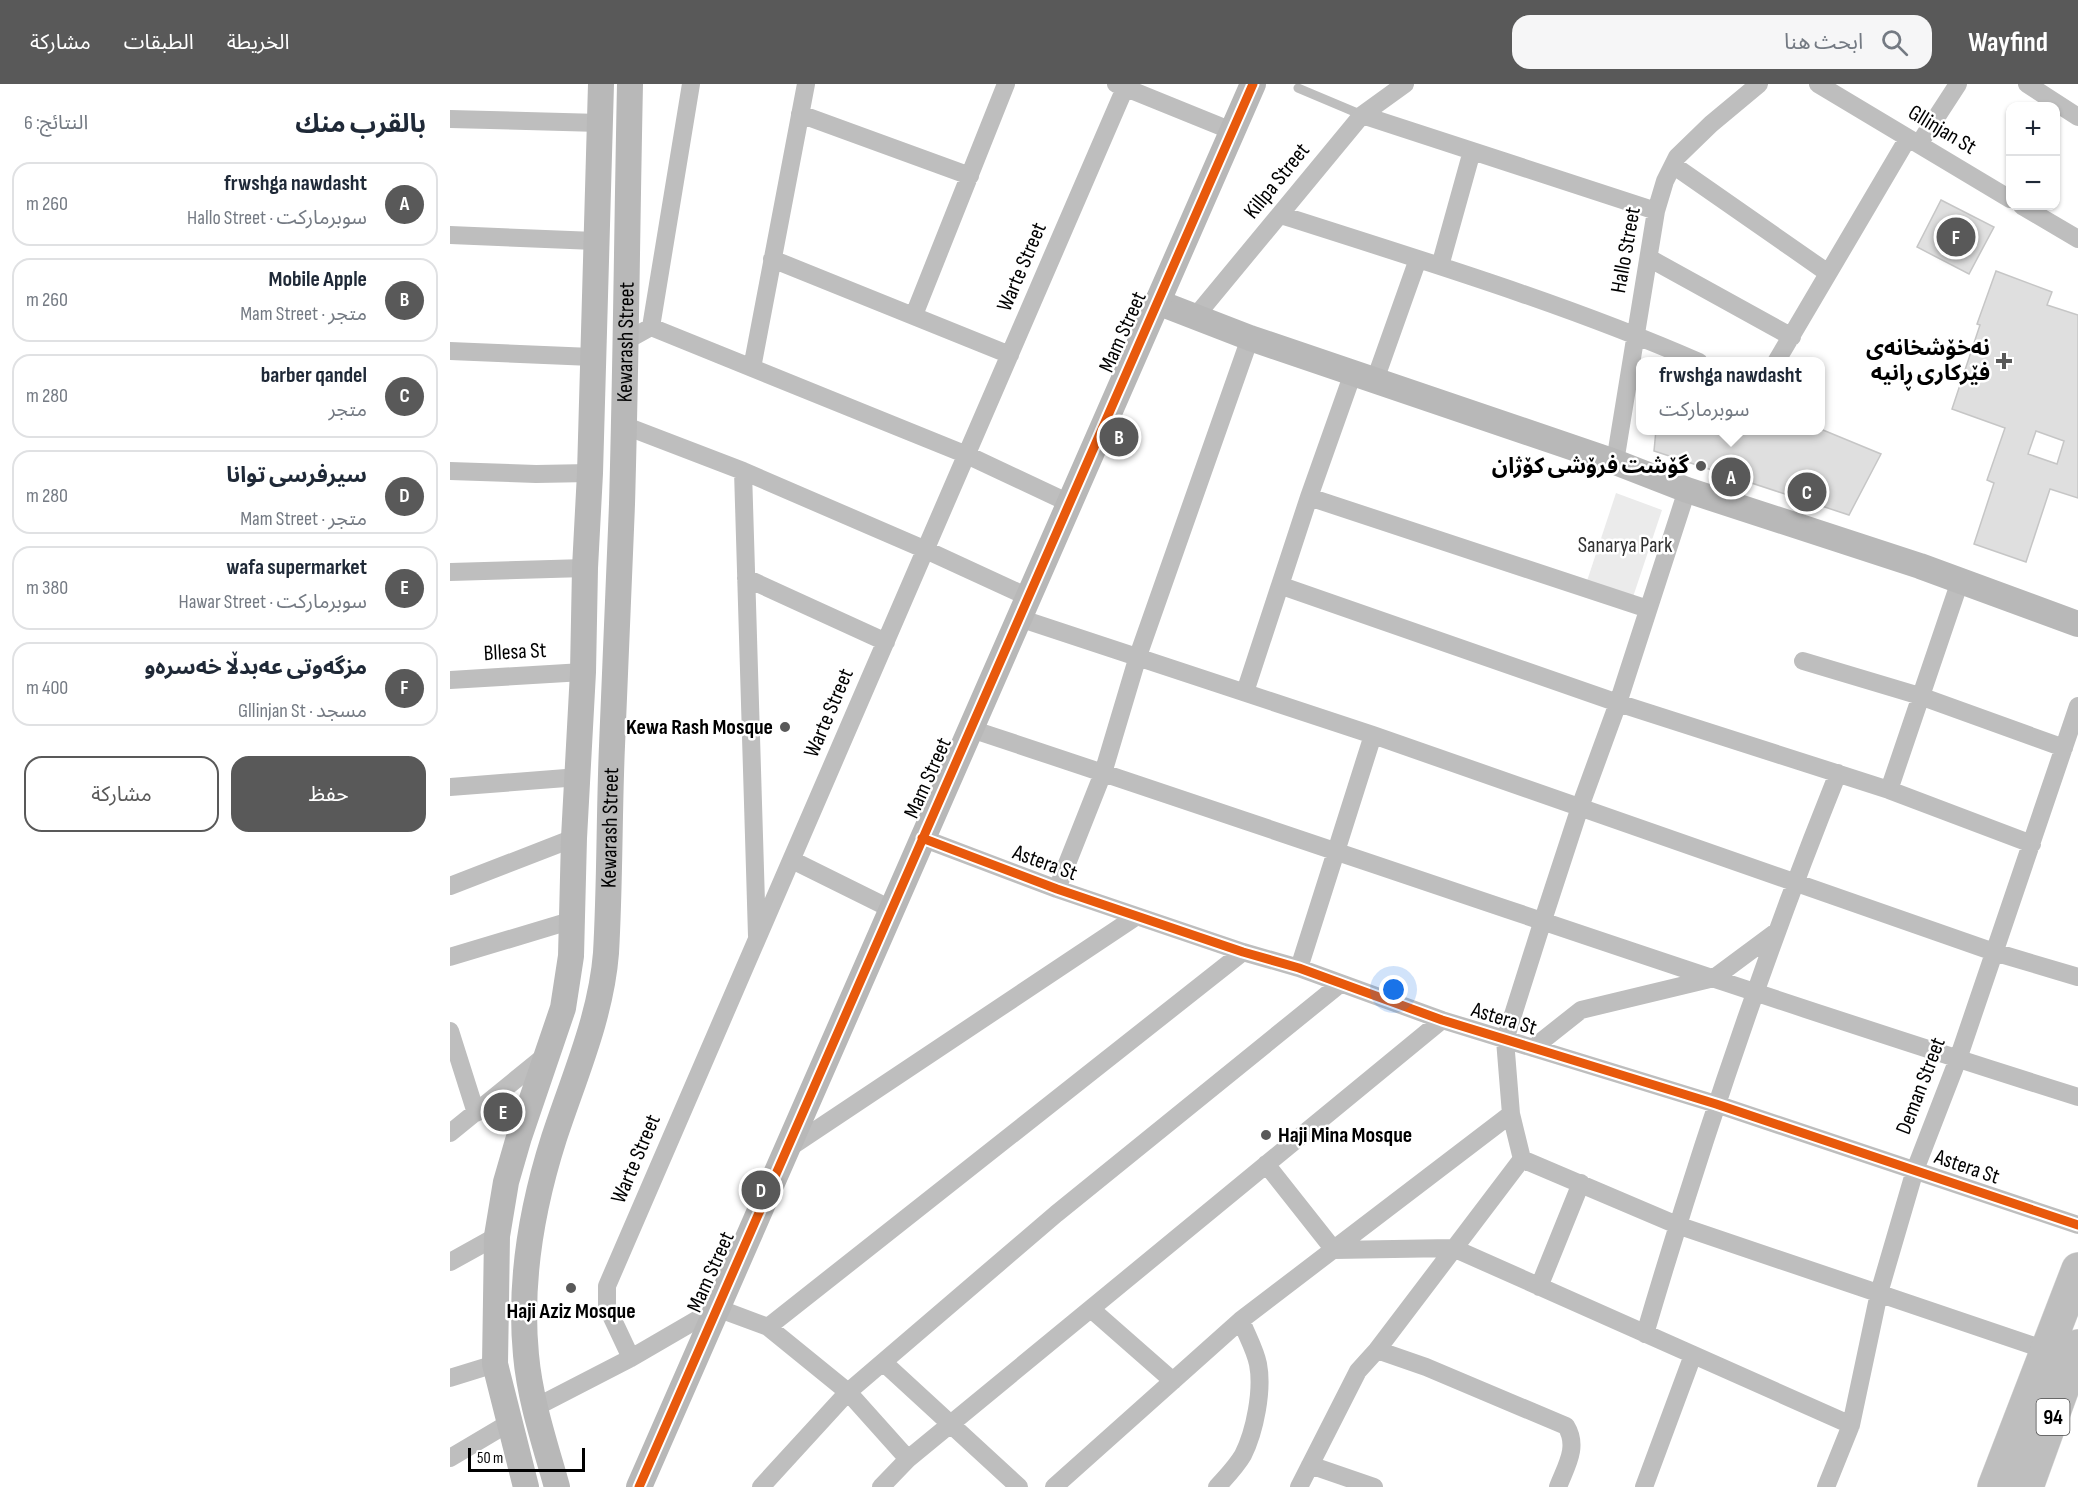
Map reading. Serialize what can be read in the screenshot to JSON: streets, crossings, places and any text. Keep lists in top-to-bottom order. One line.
{"streets":{"highway":["94"],"main road":["Mam Street","Kewarash Street"],"street":["Gllinjan St","Killpa Street","Hallo Street","Warte Street","Bllesa St","Astera St","Deman Street"]},"crossings":[["Mam Street","Astera St"],["Kewarash Street","Bllesa St"],["Astera St","Deman Street"]],"parks":["Sanarya Park"],"places":{"health":["نەخۆشخانەی فێرکاری ڕانیە"],"other":["گۆشت فرۆشی کۆژان","Kewa Rash Mosque","Haji Mina Mosque","Haji Aziz Mosque"]},"scale_bar":"50 m","page":{"header":"Wayfind","search":"ابحث هنا","nav":["الخريطة","الطبقات","مشاركة"],"heading":["بالقرب منك","النتائج: 6"],"map_buttons":["+","−"],"list":[{"mark":"A","name":"frwshga nawdasht","note":"سوبرماركت · Hallo Street","value":"260 m"},{"mark":"B","name":"Mobile Apple","note":"متجر · Mam Street","value":"260 m"},{"mark":"C","name":"barber qandel","note":"متجر","value":"280 m"},{"mark":"D","name":"سيرفرسى توانا","note":"متجر · Mam Street","value":"280 m"},{"mark":"E","name":"wafa supermarket","note":"سوبرماركت · Hawar Street","value":"380 m"},{"mark":"F","name":"مزگەوتی عەبدڵا خەسرەو","note":"مسجد · Gllinjan St","value":"400 m"}],"pins":["F","B","A","C","E","D"],"popup":["frwshga nawdasht","سوبرماركت"],"buttons":["حفظ","مشاركة"],"scale":"50 m"}}
